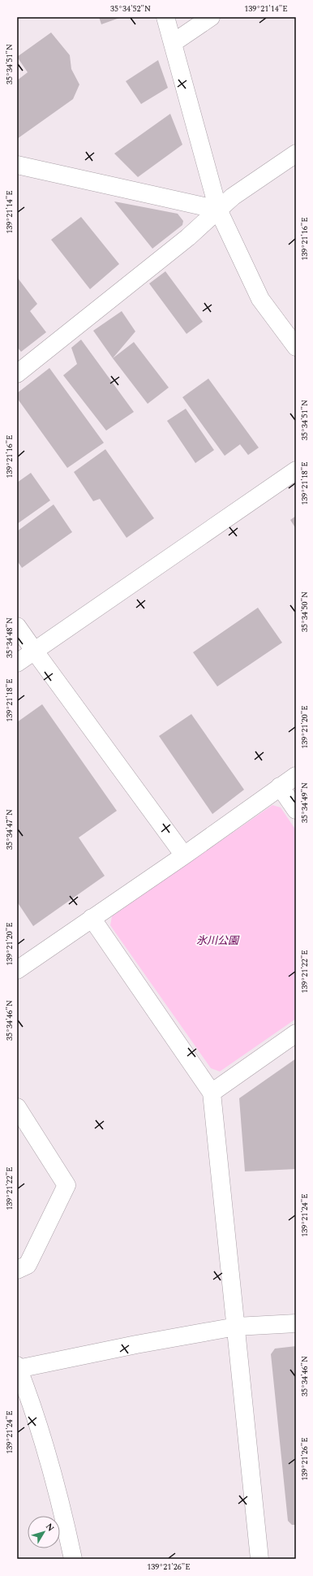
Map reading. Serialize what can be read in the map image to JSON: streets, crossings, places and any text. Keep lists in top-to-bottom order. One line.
{"parks":["氷川公園"],"north":"top right","coordinates":["35°34'52\"N","139°21'14\"E","35°34'51\"N","139°21'16\"E","139°21'18\"E","35°34'50\"N","35°34'48\"N","139°21'20\"E","35°34'49\"N","35°34'47\"N","139°21'22\"E","35°34'46\"N","139°21'24\"E","139°21'26\"E"]}
